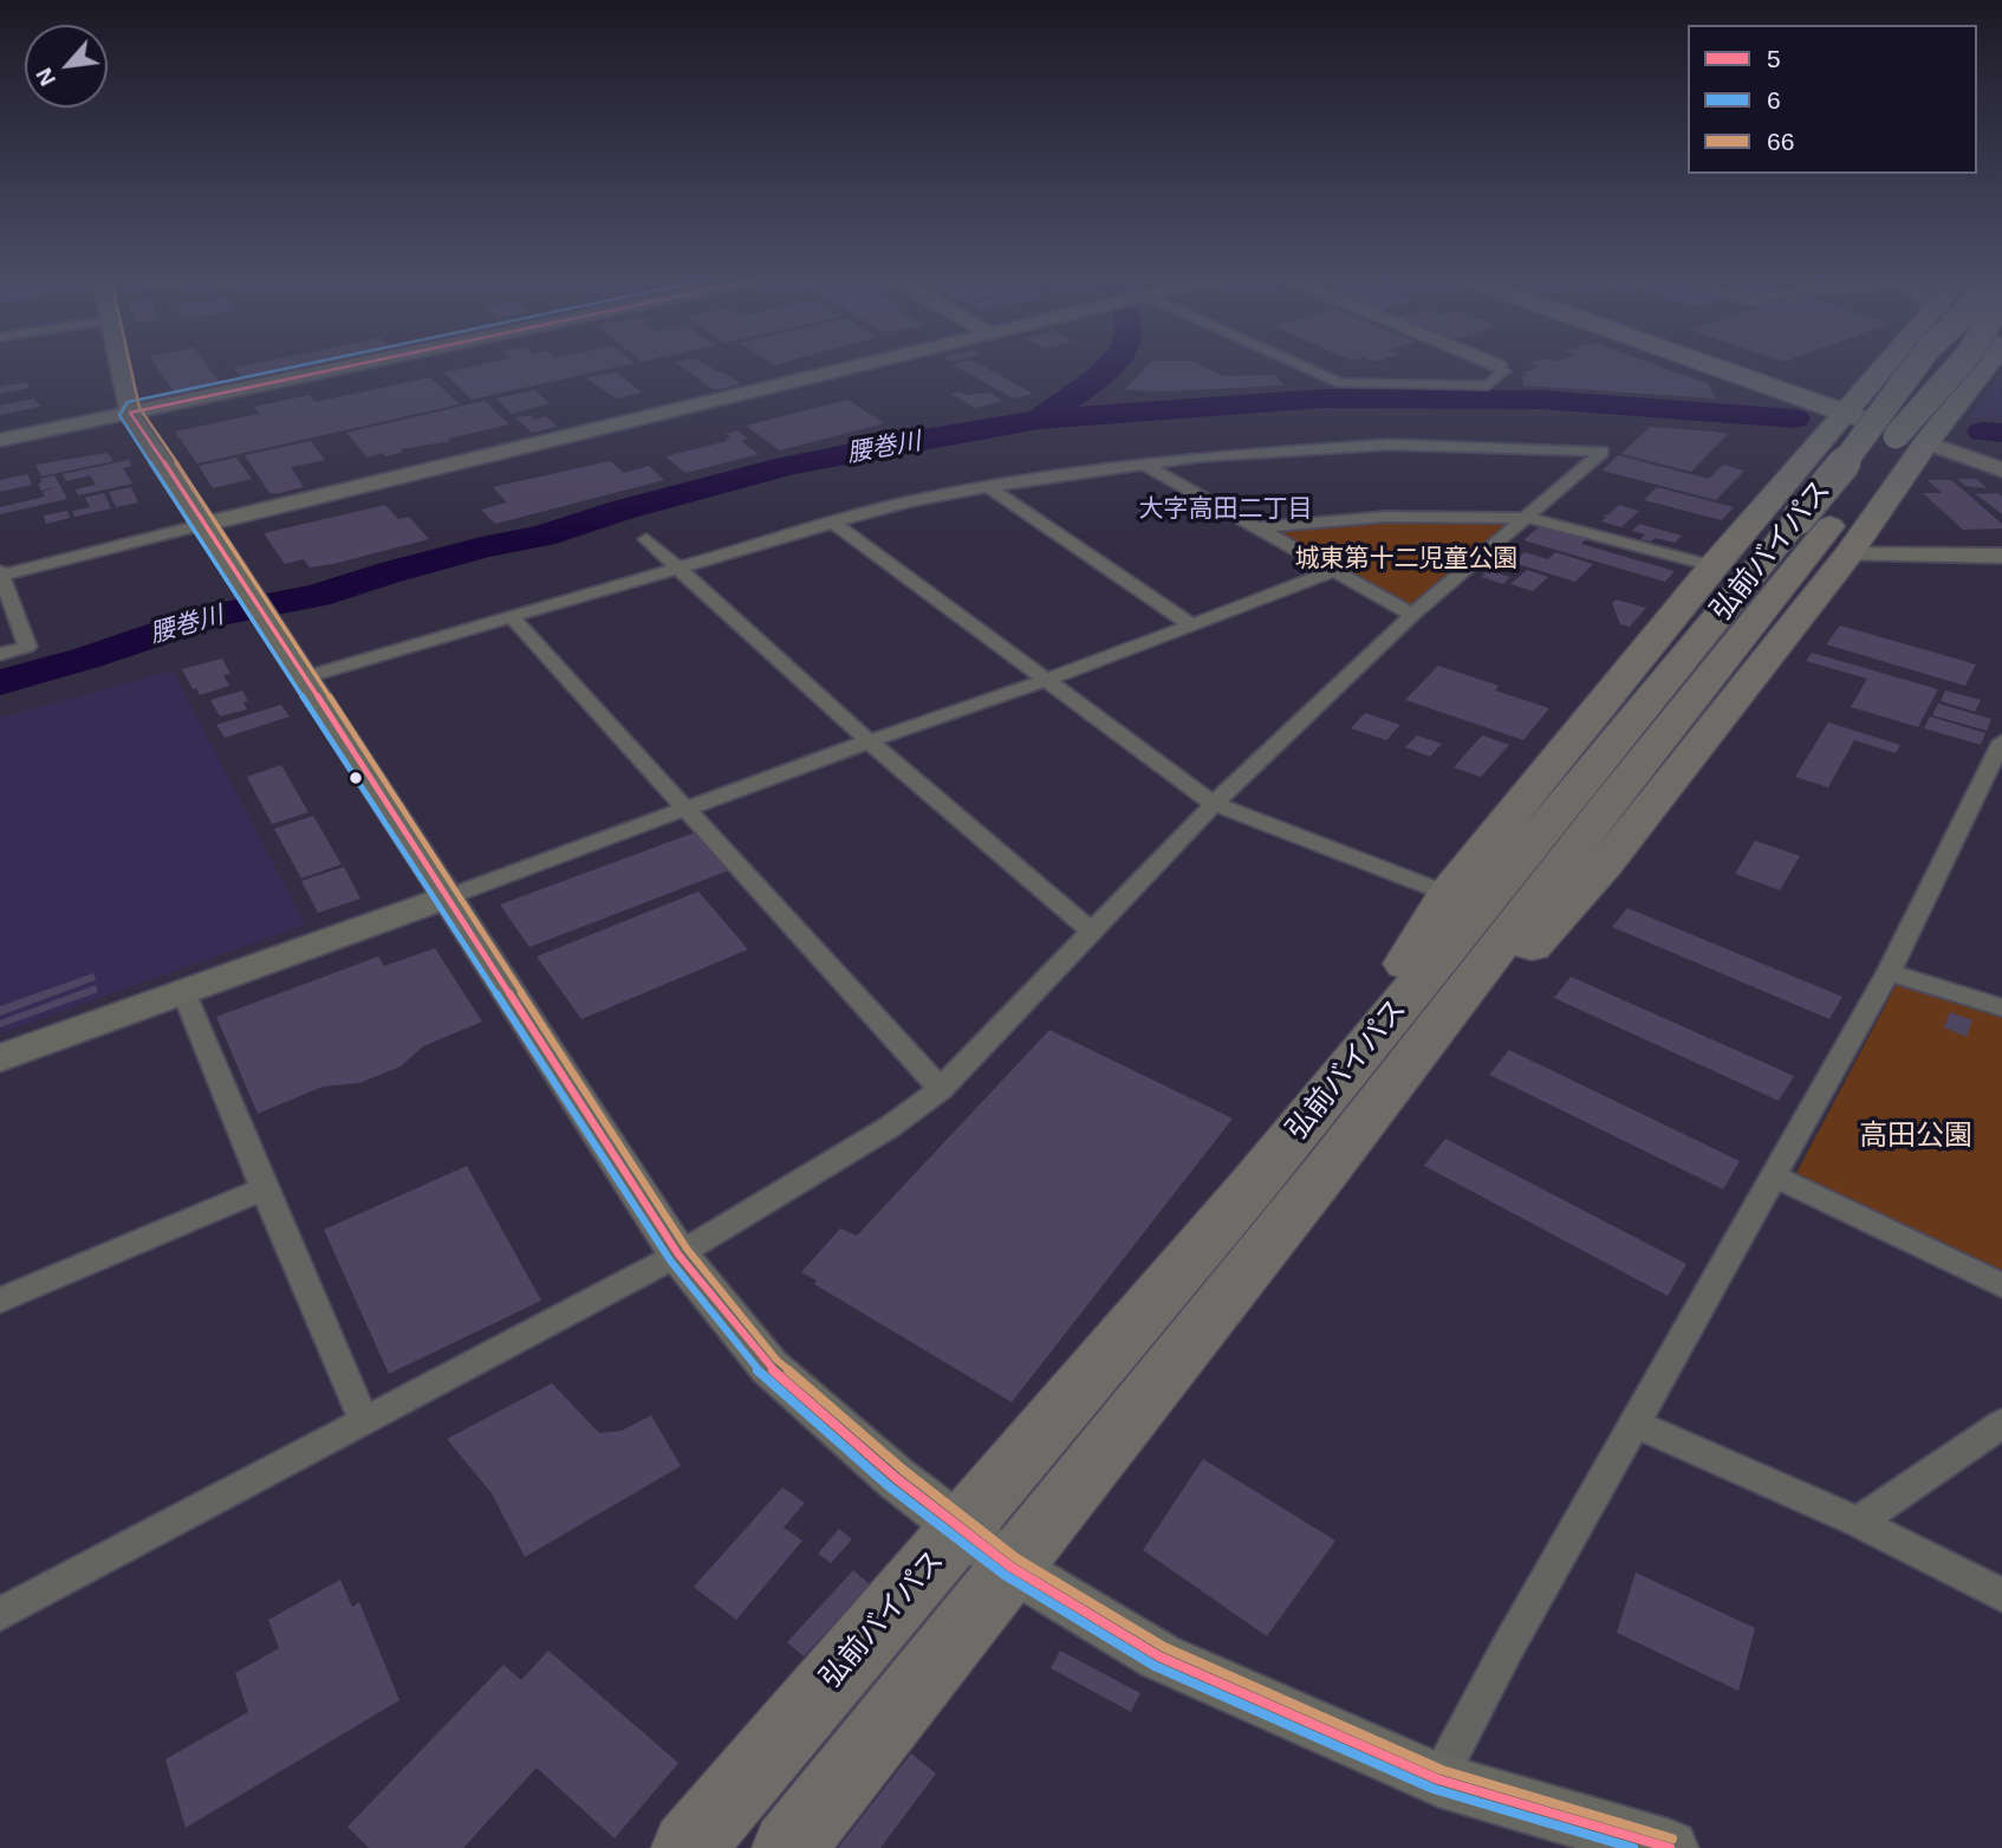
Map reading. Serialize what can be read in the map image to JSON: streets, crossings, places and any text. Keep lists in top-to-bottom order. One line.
{"streets":{"highway":["弘前バイパス"]},"districts":["大字高田二丁目"],"water":["腰巻川"],"parks":["城東第十二児童公園","高田公園"],"lines":["transit line 5","transit line 6","transit line 66"],"legend":["5","6","66"],"north":"bottom left"}
